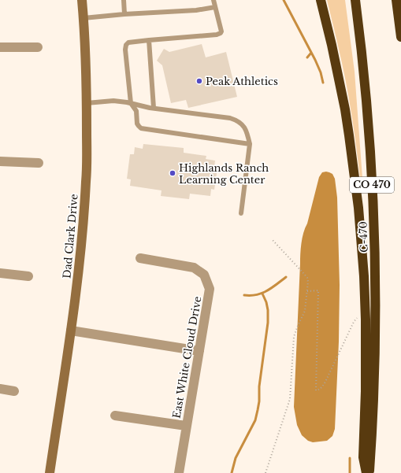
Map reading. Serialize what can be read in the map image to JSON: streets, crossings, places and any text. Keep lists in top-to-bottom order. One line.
{"streets":{"highway":["CO 470","C-470"],"street":["Dad Clark Drive","East White Cloud Drive"]},"places":["Peak Athletics","Highlands Ranch Learning Center"]}
